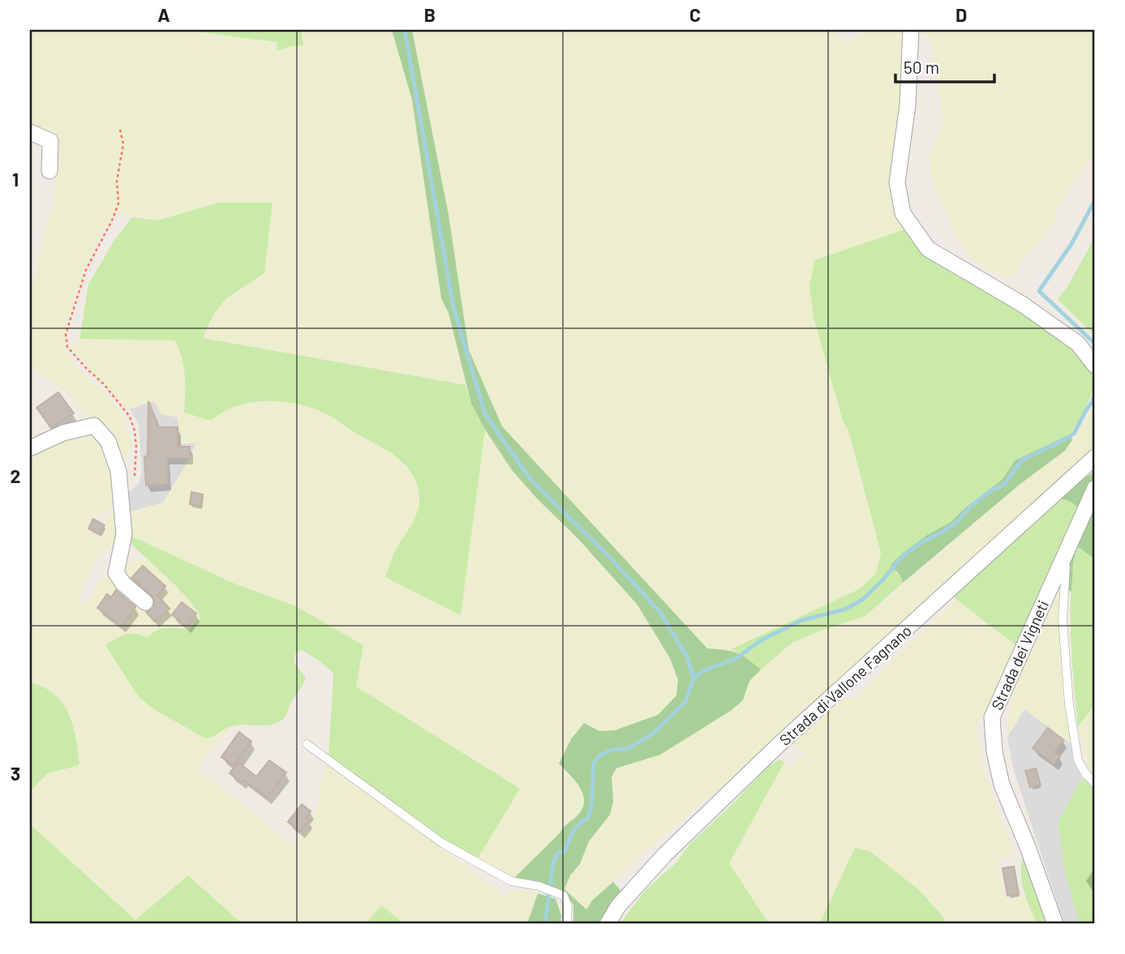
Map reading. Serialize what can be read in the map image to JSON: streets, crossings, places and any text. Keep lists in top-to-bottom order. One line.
{"streets":{"street":["Strada dei Vigneti","Strada di Vallone Fagnano"]},"scale_bar":"50 m","grid":{"columns":["A","B","C","D"],"rows":["1","2","3"]}}
